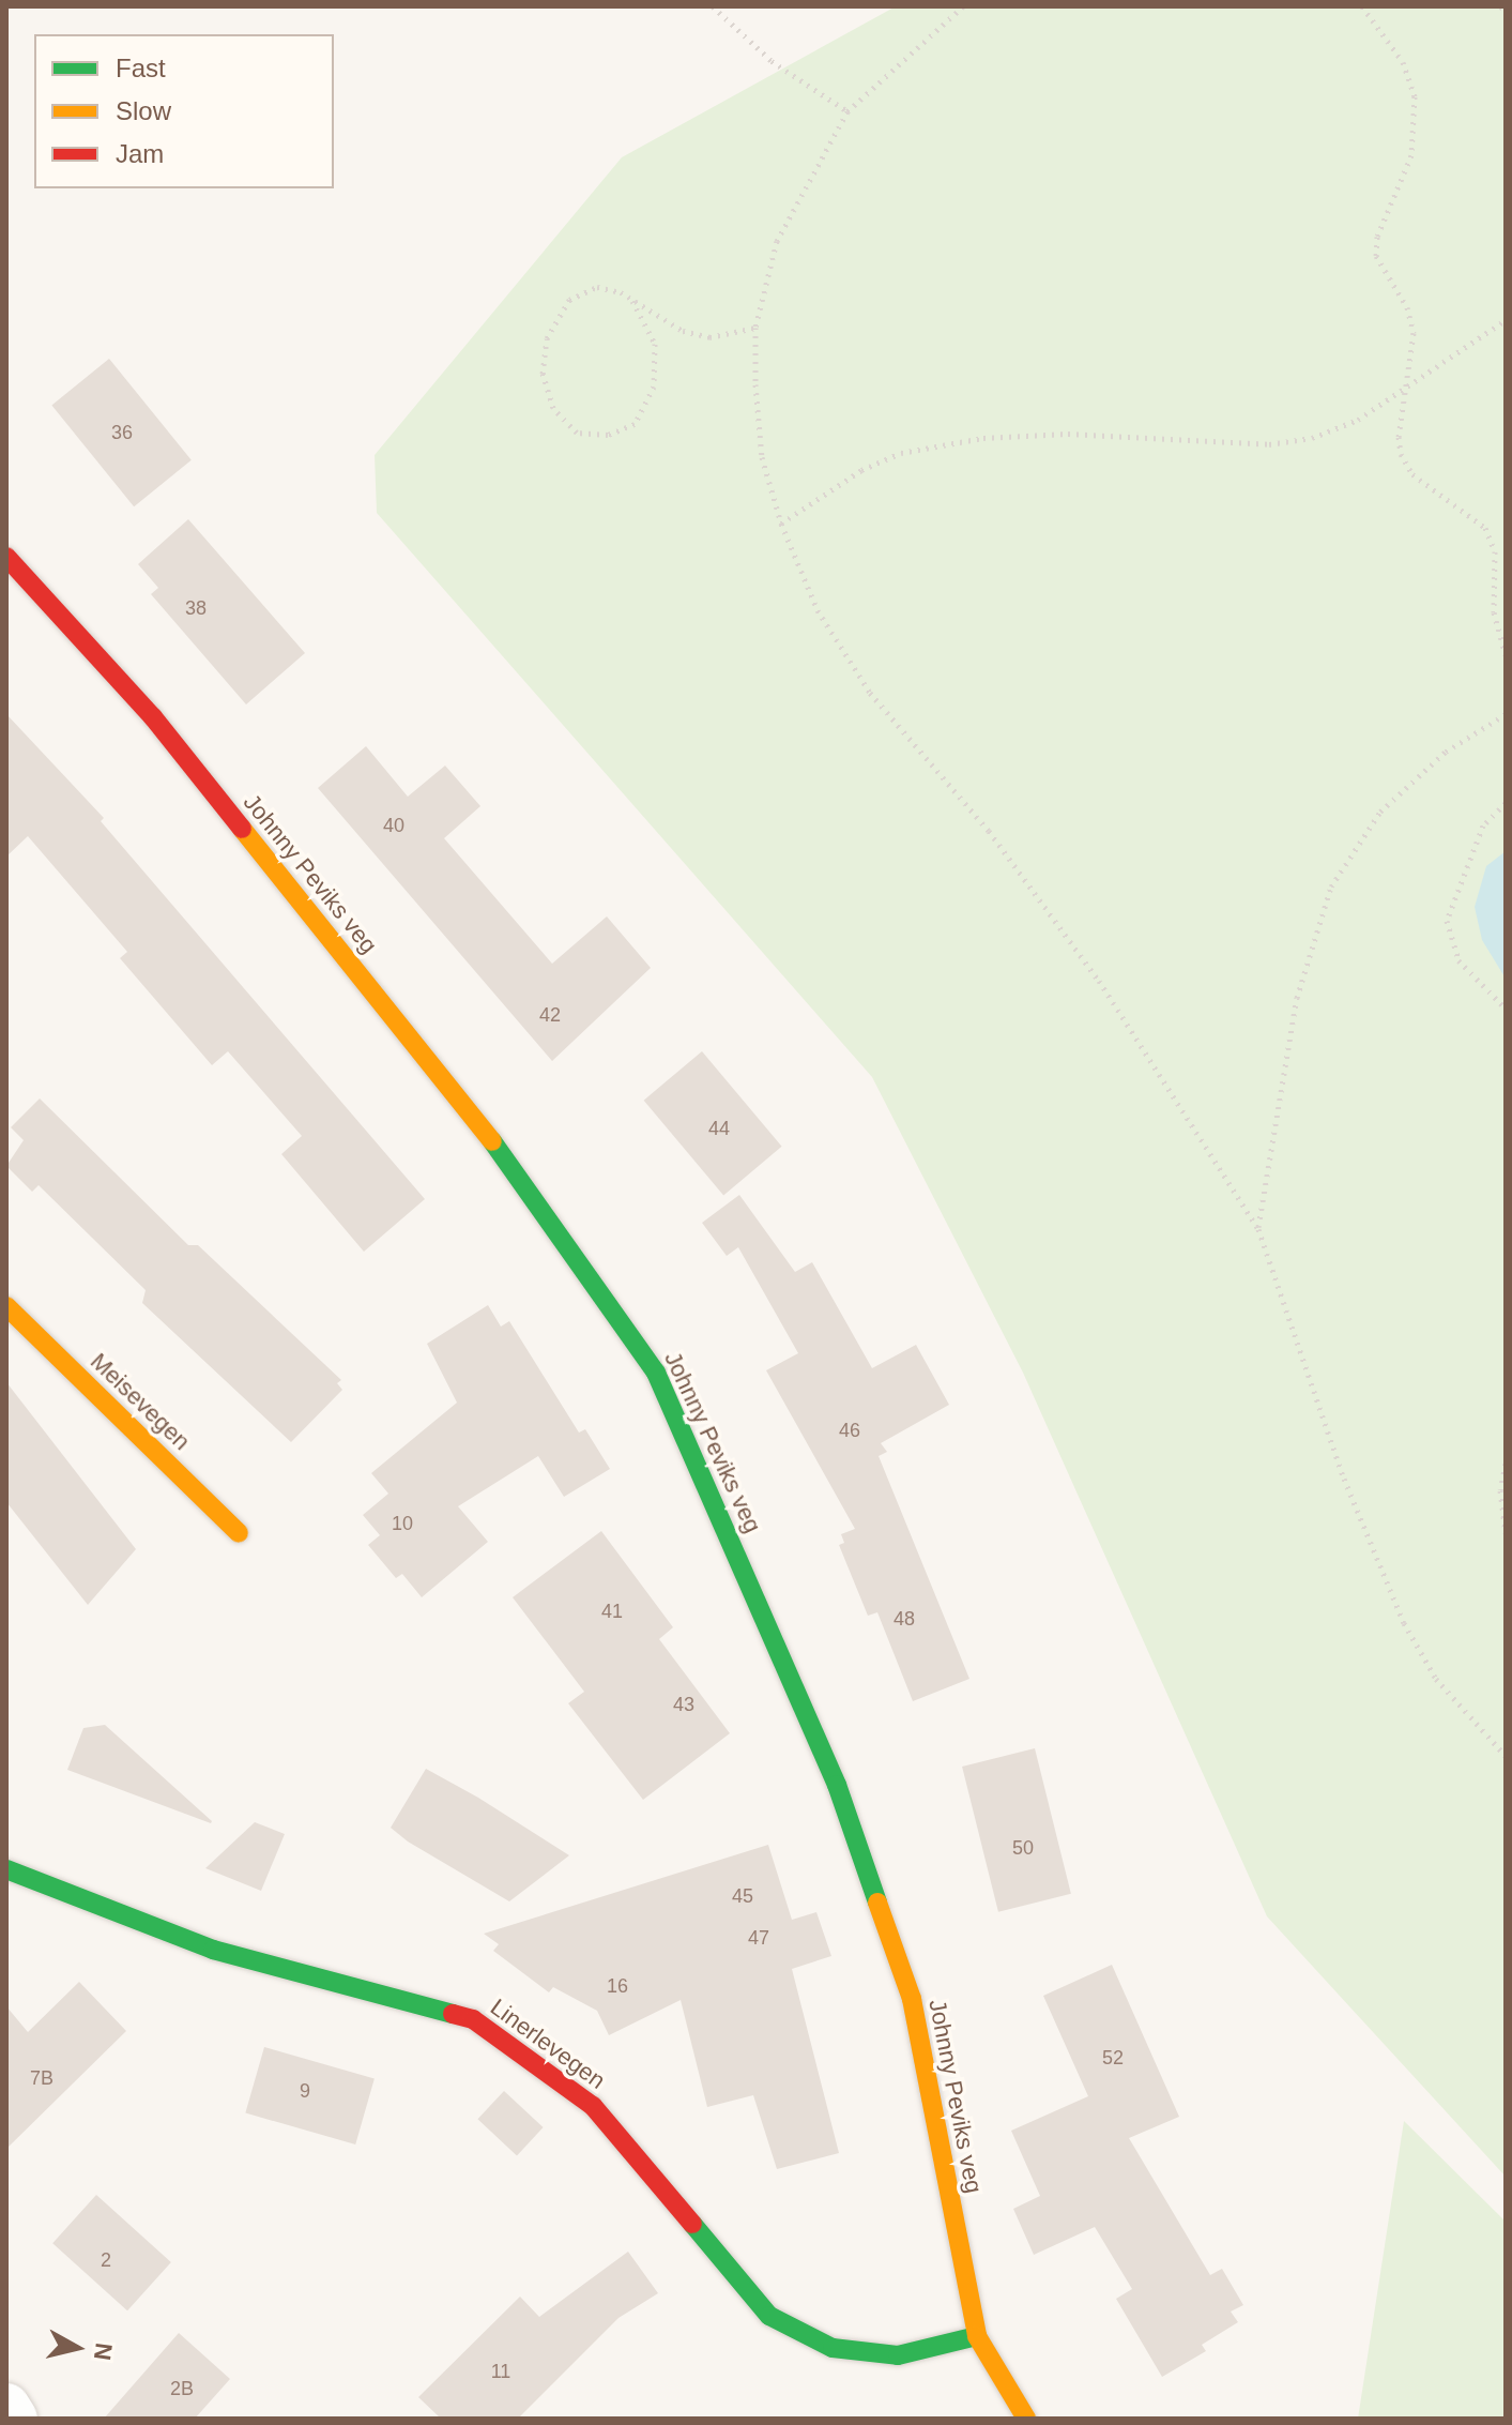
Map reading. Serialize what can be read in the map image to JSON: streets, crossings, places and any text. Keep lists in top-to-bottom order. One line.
{"streets":{"street":["Johnny Peviks veg","Meisevegen","Linerlevegen"]},"crossings":[["Johnny Peviks veg","Linerlevegen"]],"house_numbers":["36","38","40","42","44","46","10","41","48","43","50","45","47","16","52","7B","9","2","11","2B"],"legend":["Fast","Slow","Jam"],"north":"right"}
